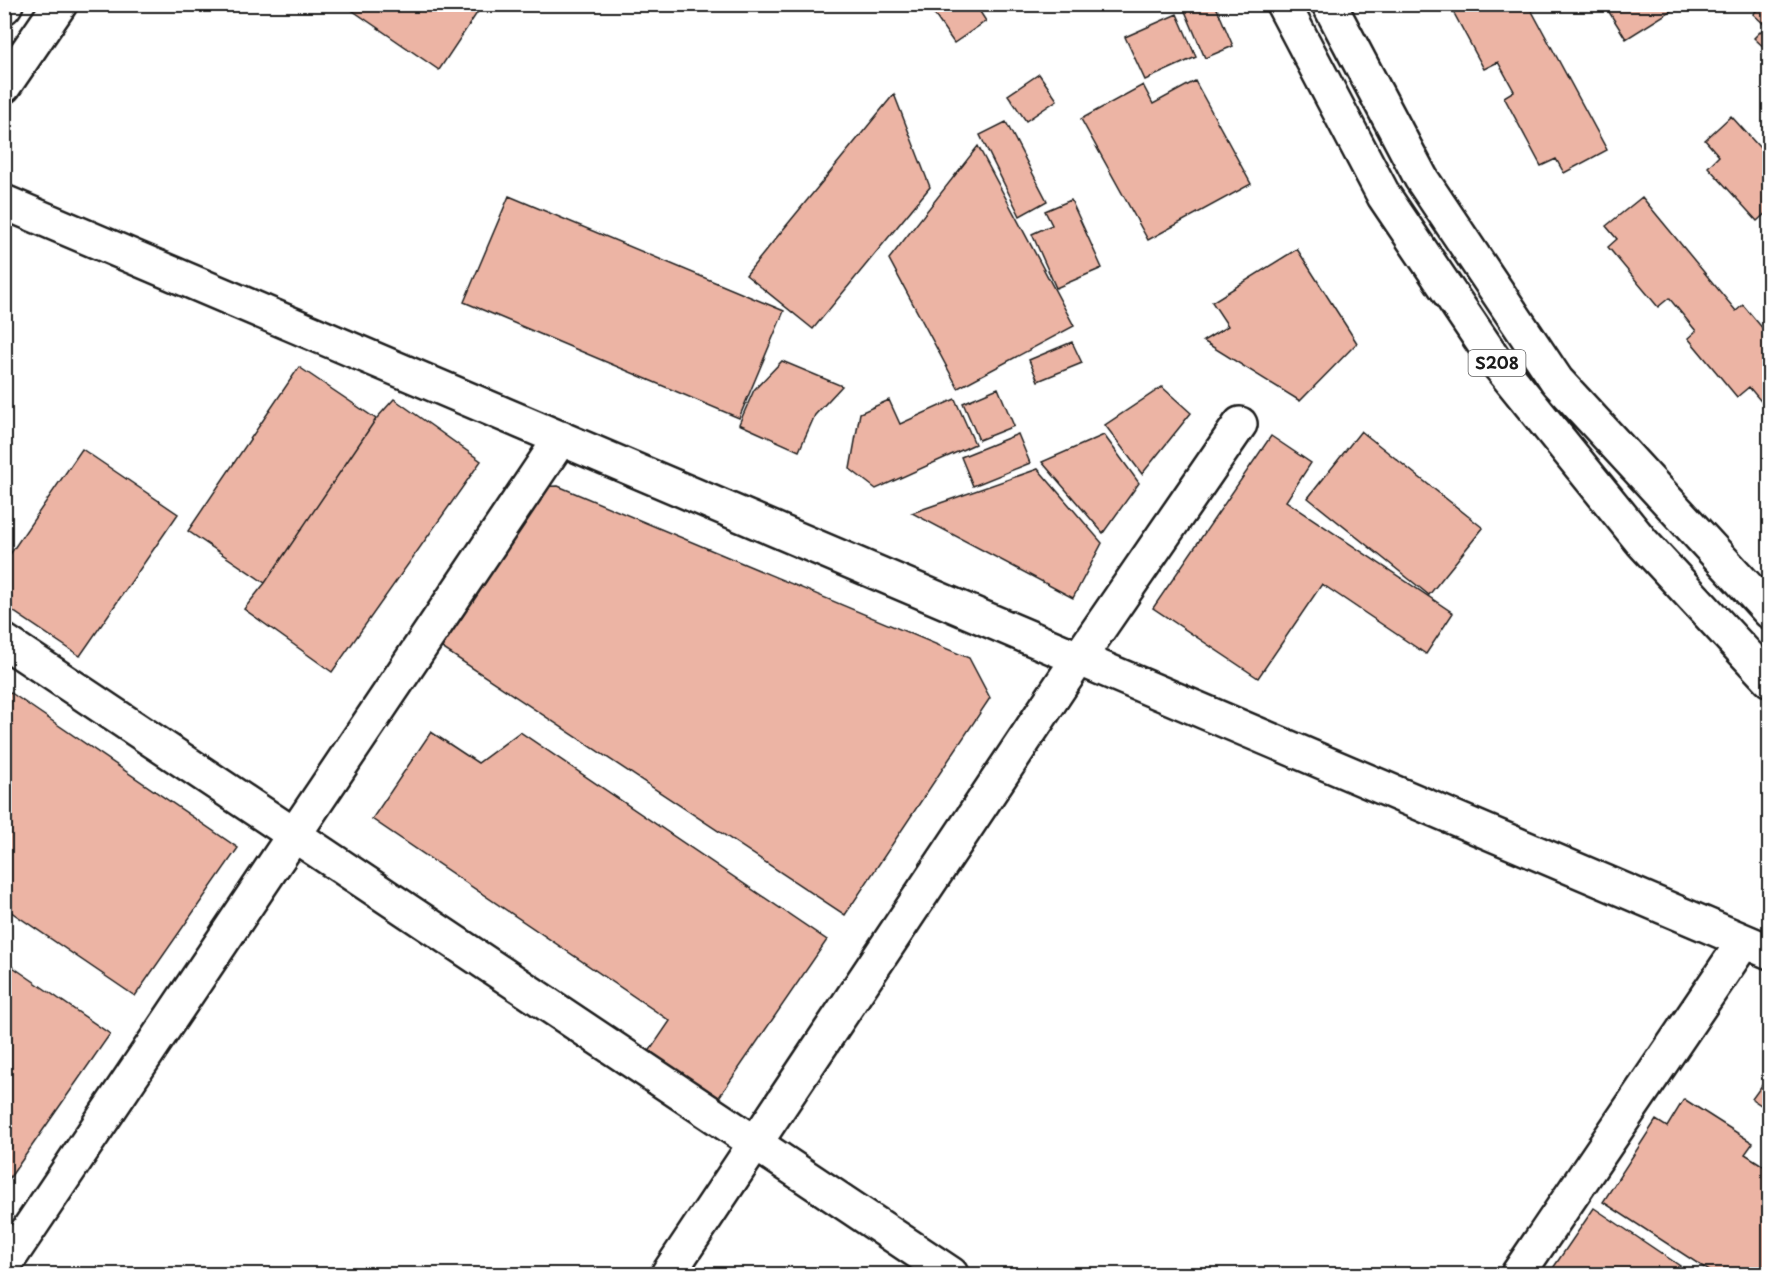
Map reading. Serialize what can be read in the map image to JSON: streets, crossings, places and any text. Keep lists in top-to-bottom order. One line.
{"streets":{"street":["S208"]}}
